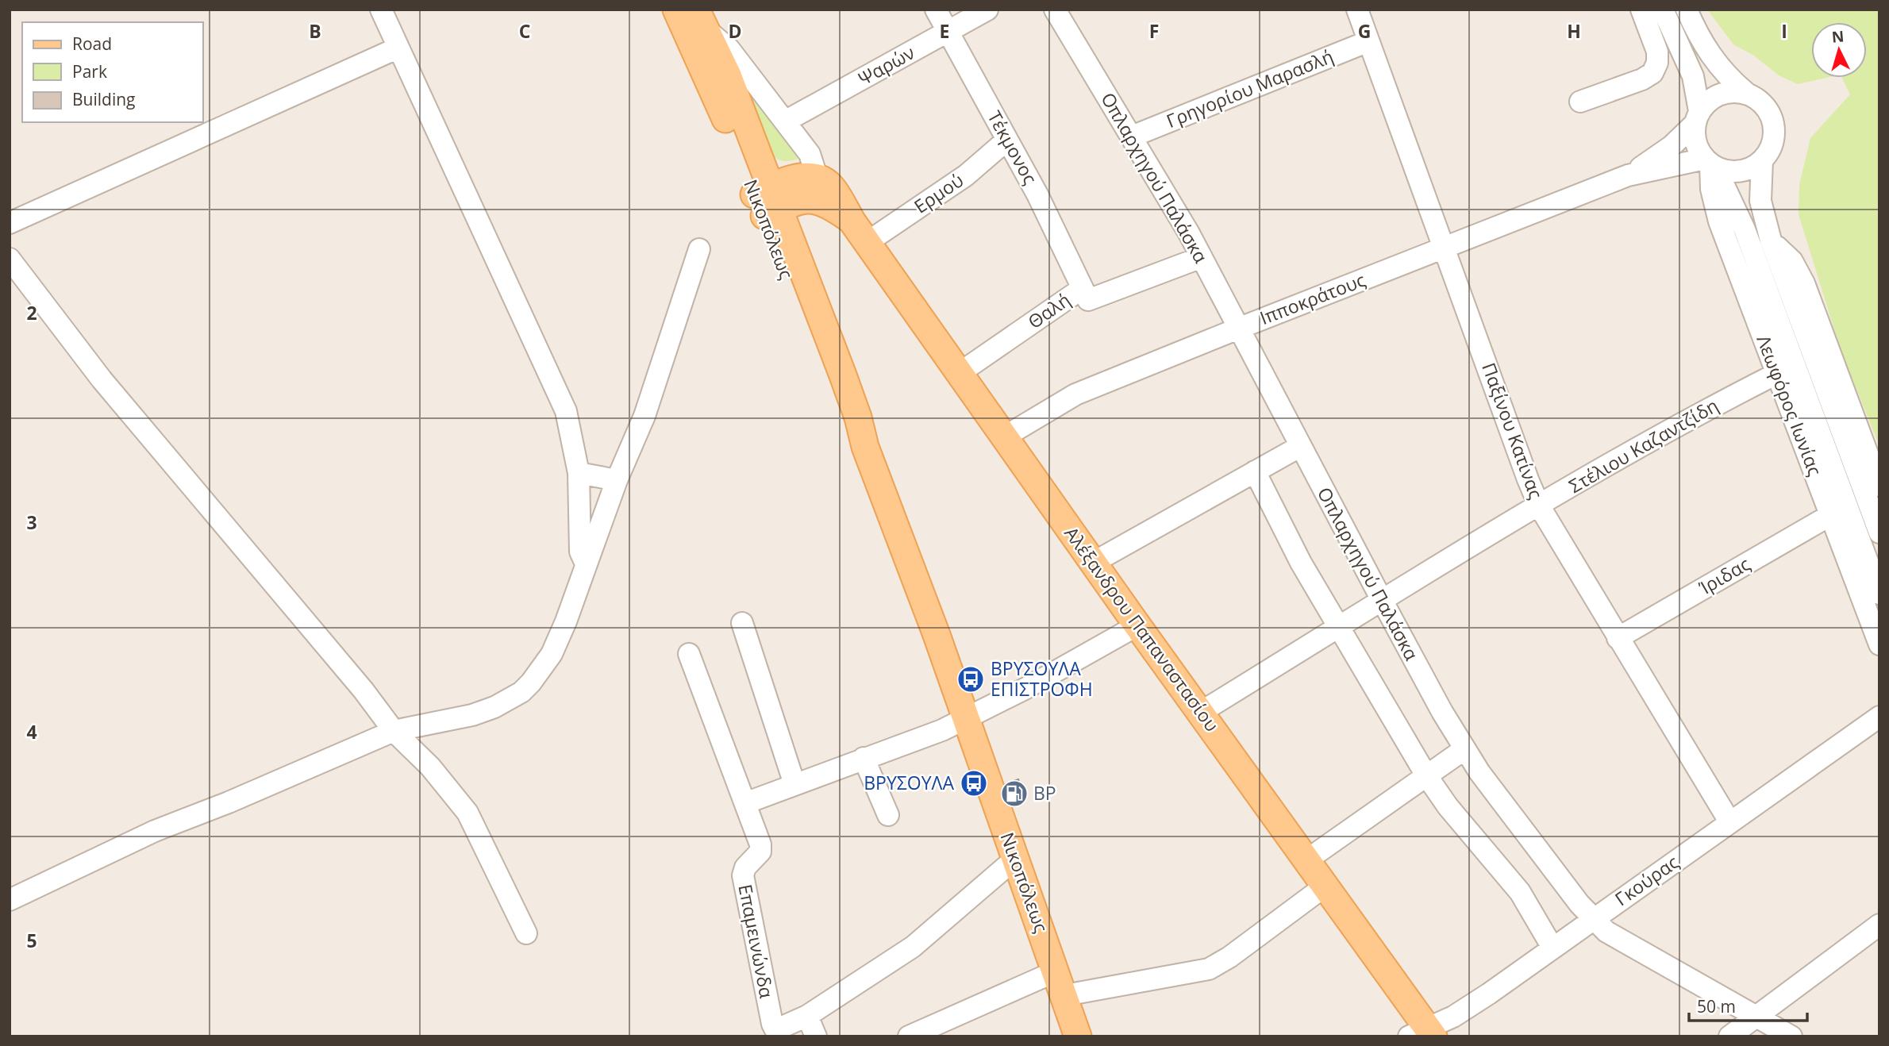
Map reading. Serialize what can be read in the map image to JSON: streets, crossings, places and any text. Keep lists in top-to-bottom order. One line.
{"streets":{"main road":["Νικοπόλεως","Αλέξανδρου Παπαναστασίου"],"street":["Ψαρών","Γρηγορίου Μαρασλή","Τέκμονος","Οπλαρχηγού Παλάσκα","Ερμού","Ιπποκράτους","Θαλή","Λεωφόρος Ιωνίας","Παξίνου Κατίνας","Στέλιου Καζαντζίδη","Ίριδας","Γκούρας","Επαμεινώνδα"]},"crossings":[["Ψαρών","Τέκμονος"],["Γρηγορίου Μαρασλή","Οπλαρχηγού Παλάσκα"],["Γρηγορίου Μαρασλή","Παξίνου Κατίνας"],["Τέκμονος","Ερμού"],["Τέκμονος","Θαλή"],["Οπλαρχηγού Παλάσκα","Ιπποκράτους"],["Οπλαρχηγού Παλάσκα","Θαλή"],["Οπλαρχηγού Παλάσκα","Στέλιου Καζαντζίδη"],["Οπλαρχηγού Παλάσκα","Γκούρας"],["Ερμού","Αλέξανδρου Παπαναστασίου"],["Νικοπόλεως","Αλέξανδρου Παπαναστασίου"],["Ιπποκράτους","Λεωφόρος Ιωνίας"],["Ιπποκράτους","Παξίνου Κατίνας"],["Ιπποκράτους","Αλέξανδρου Παπαναστασίου"],["Θαλή","Αλέξανδρου Παπαναστασίου"],["Λεωφόρος Ιωνίας","Στέλιου Καζαντζίδη"],["Λεωφόρος Ιωνίας","Ίριδας"],["Παξίνου Κατίνας","Στέλιου Καζαντζίδη"],["Παξίνου Κατίνας","Ίριδας"],["Παξίνου Κατίνας","Γκούρας"],["Στέλιου Καζαντζίδη","Αλέξανδρου Παπαναστασίου"],["Αλέξανδρου Παπαναστασίου","Γκούρας"]],"places":{"bus stop":["ΒΡΥΣΟΥΛΑ ΕΠΙΣΤΡΟΦΗ","ΒΡΥΣΟΥΛΑ"],"fuel station":["BP"]},"legend":["Road","Park","Building"],"scale_bar":"50 m","north":"top","grid":{"columns":["B","C","D","E","F","G","H","I"],"rows":["2","3","4","5"]}}
